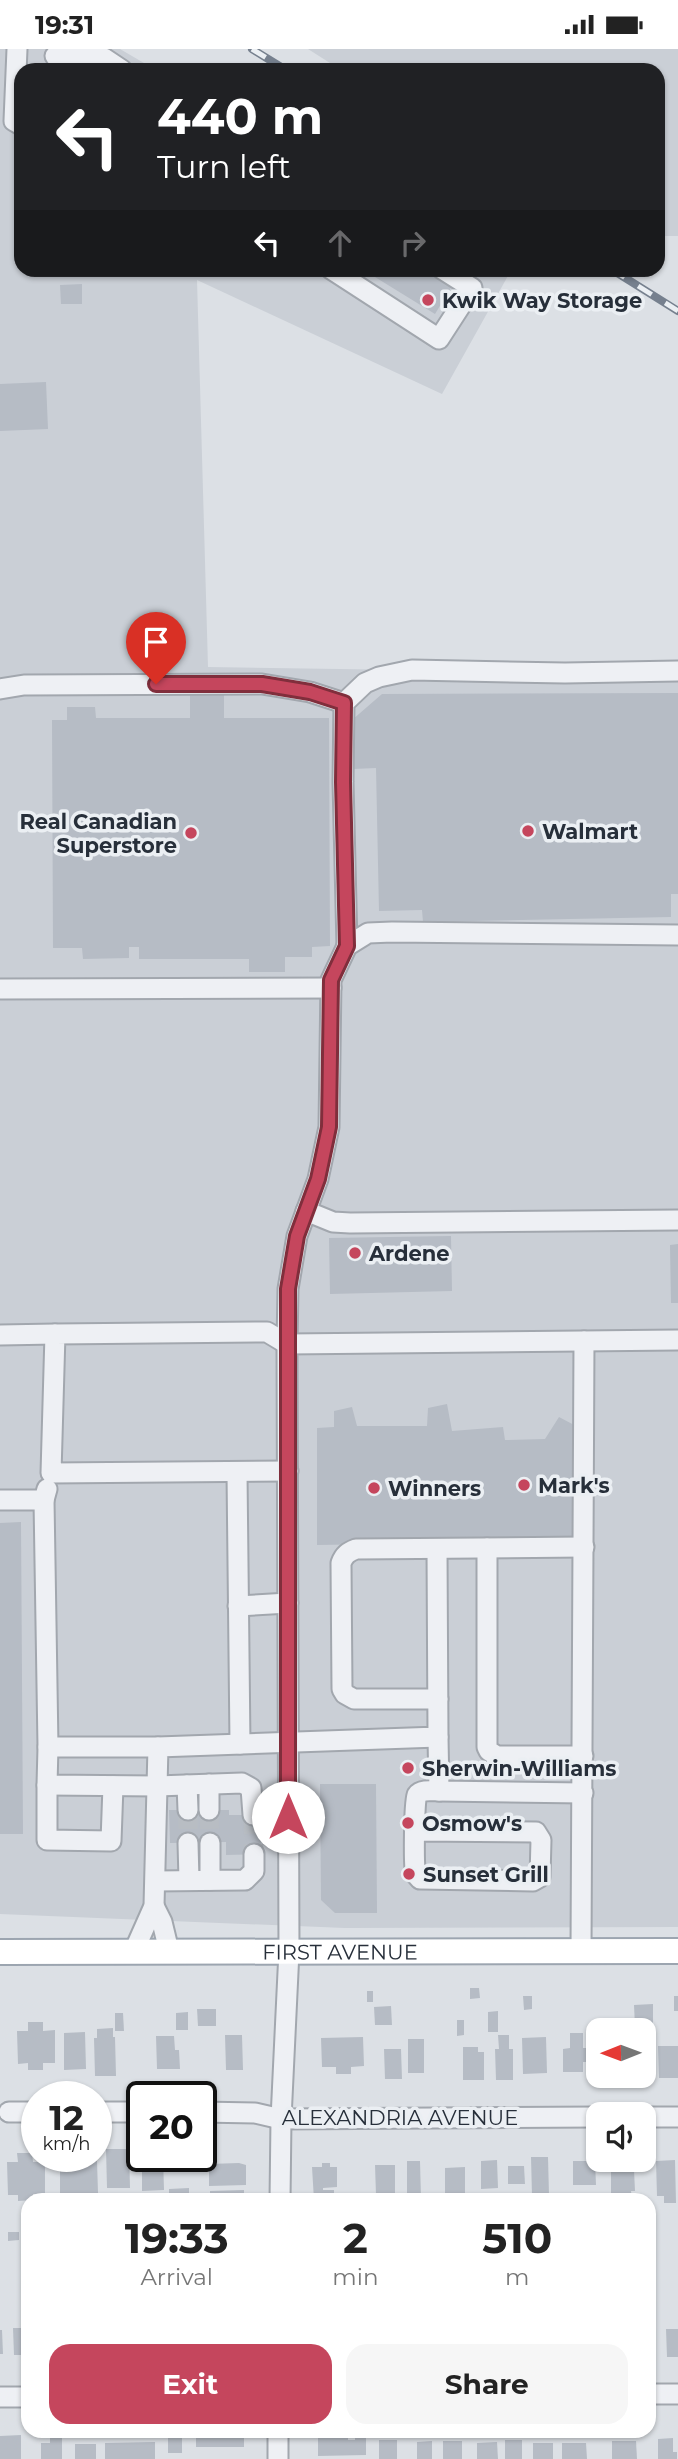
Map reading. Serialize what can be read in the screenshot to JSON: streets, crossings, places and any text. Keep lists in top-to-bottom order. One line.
{"streets":{"main road":["FIRST AVENUE"],"street":["ALEXANDRIA AVENUE"]},"places":["Kwik Way Storage","Walmart","Real Canadian Superstore","Ardene","Mark's","Winners","Sherwin-Williams","Osmow's","Sunset Grill"],"north":"left","page":{"status":"19:31","turn":["440 m","Turn left"],"speed":"12 km/h","limit":"20","eta":["19:33","Arrival","2","min","510","m"],"buttons":["Exit","Share"]}}
